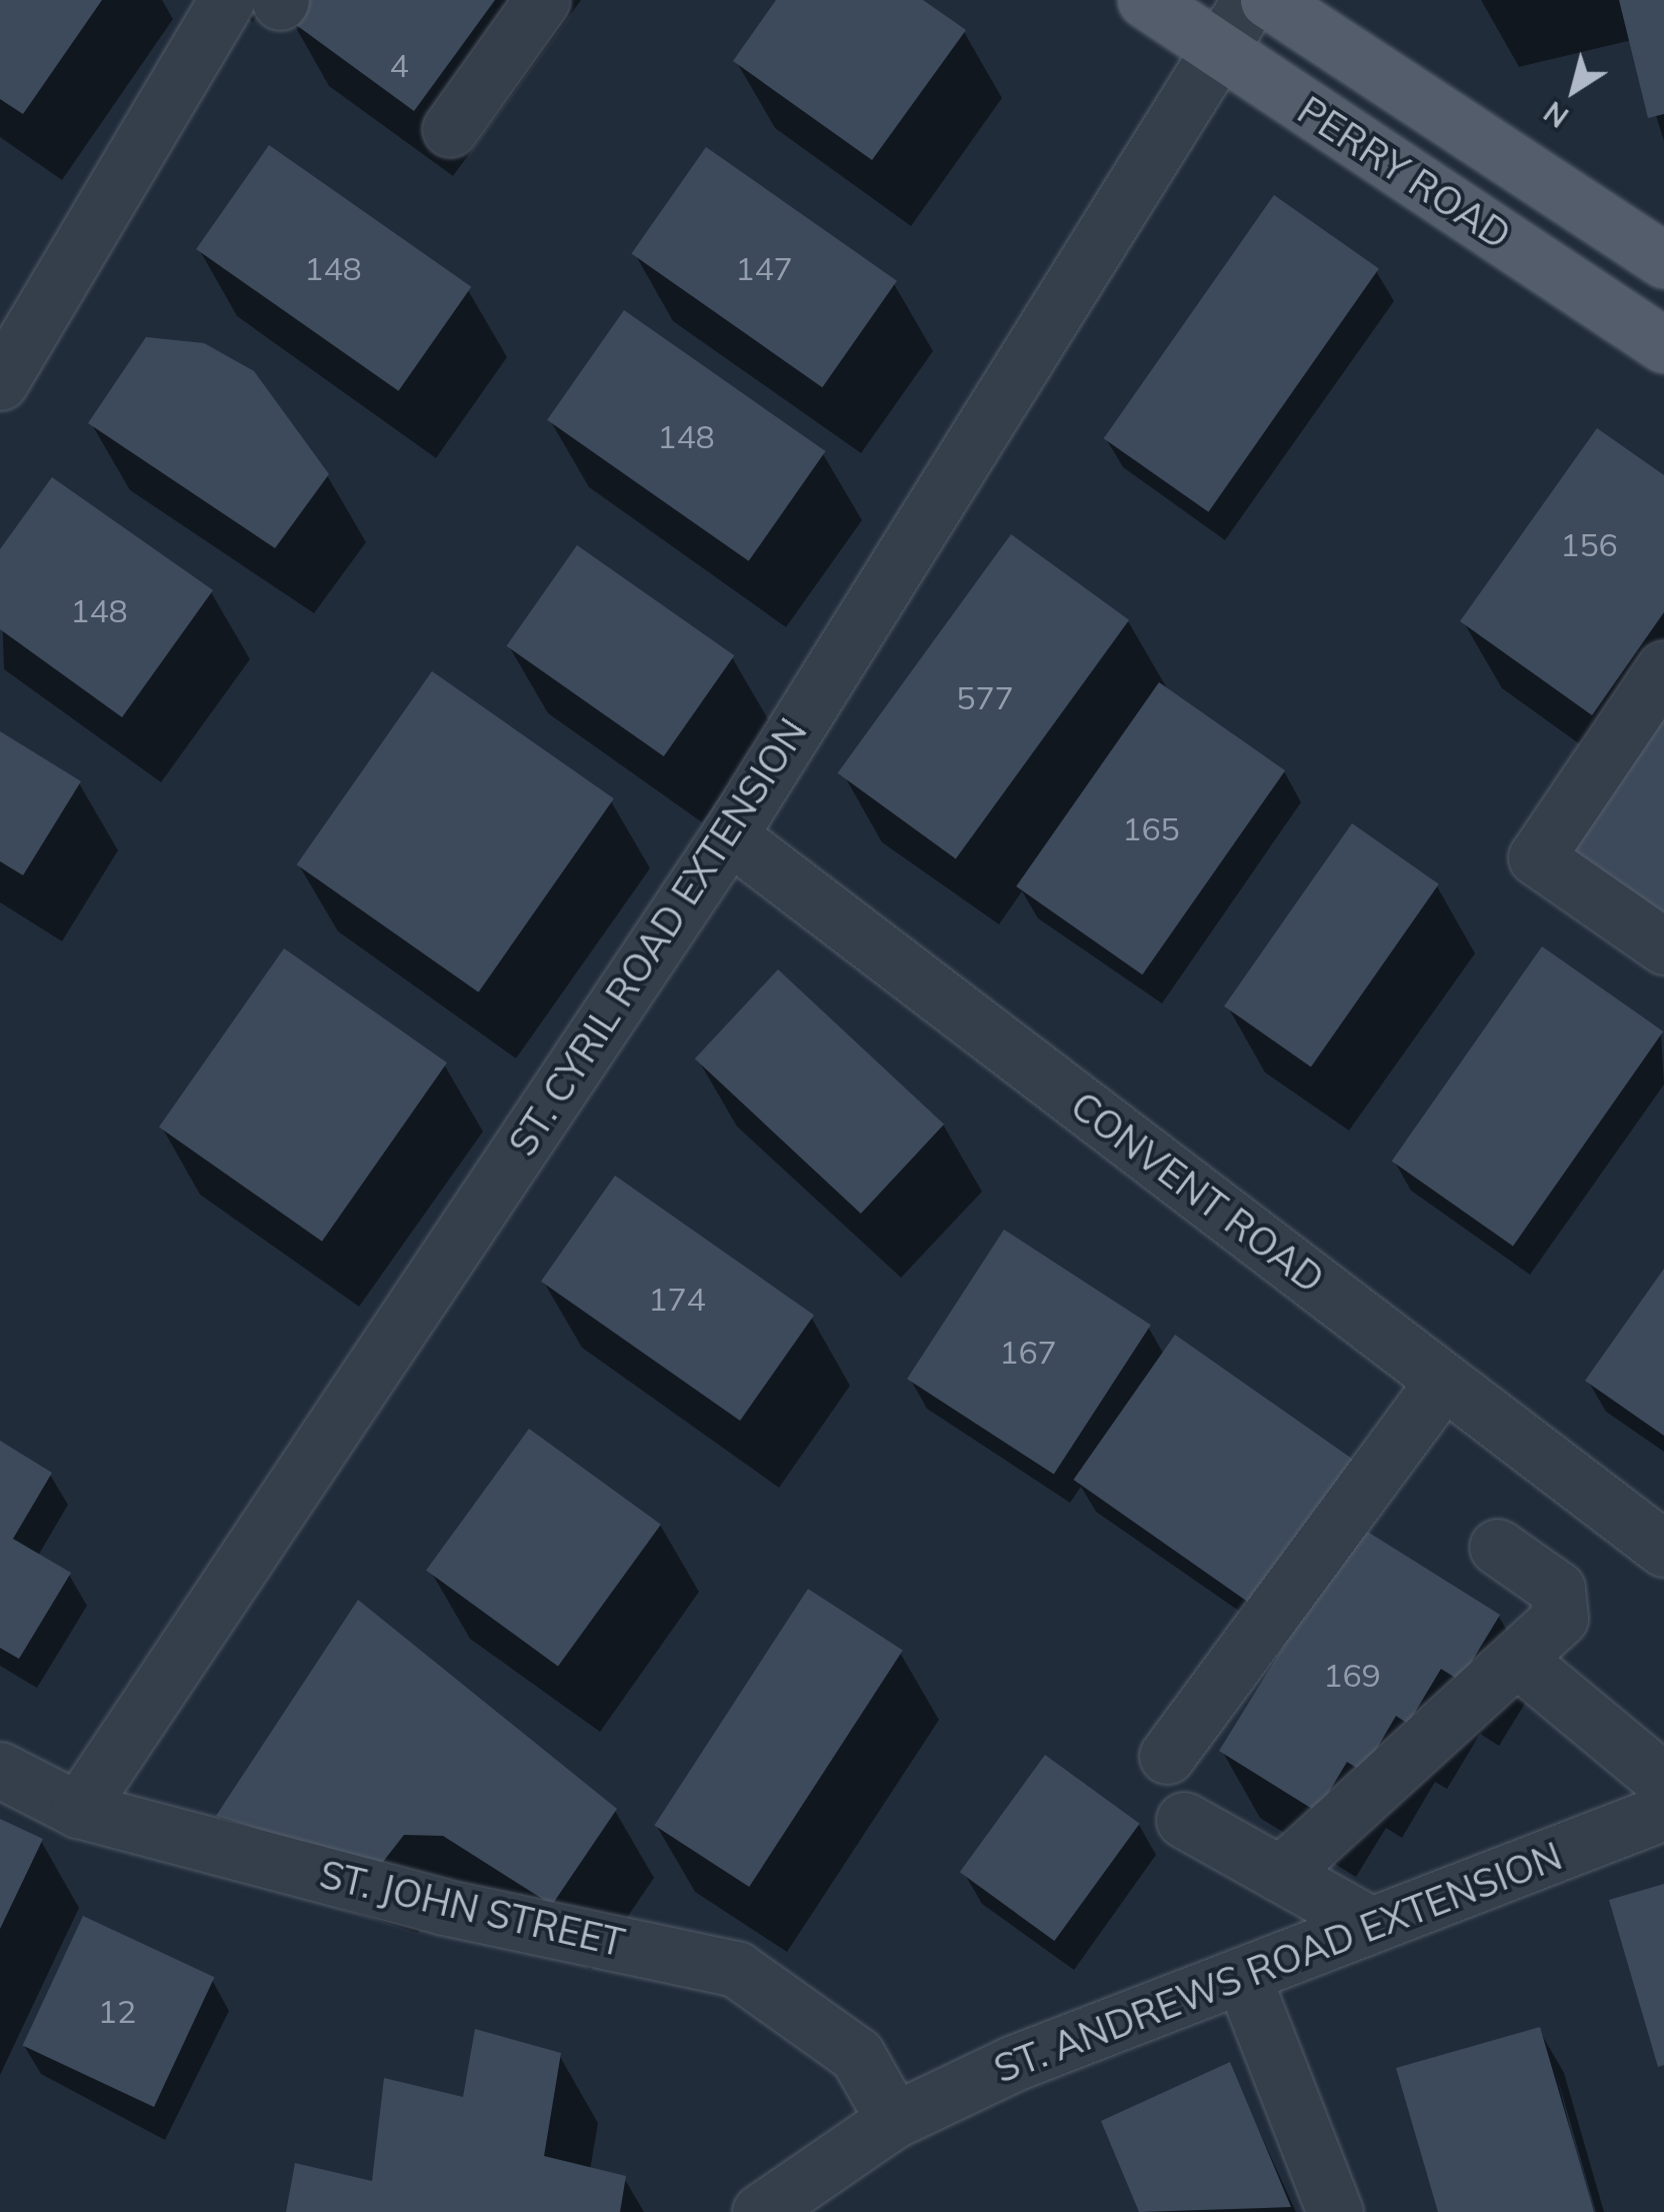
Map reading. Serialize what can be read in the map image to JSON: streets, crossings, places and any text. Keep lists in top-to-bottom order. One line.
{"streets":{"main road":["PERRY ROAD"],"street":["ST. CYRIL ROAD EXTENSION","CONVENT ROAD","ST. JOHN STREET","ST. ANDREWS ROAD EXTENSION"]},"crossings":[["PERRY ROAD","ST. CYRIL ROAD EXTENSION"],["ST. CYRIL ROAD EXTENSION","CONVENT ROAD"],["ST. CYRIL ROAD EXTENSION","ST. JOHN STREET"],["ST. JOHN STREET","ST. ANDREWS ROAD EXTENSION"]],"house_numbers":["4","148","147","148","156","148","577","165","174","167","169","12"],"north":"bottom left"}
